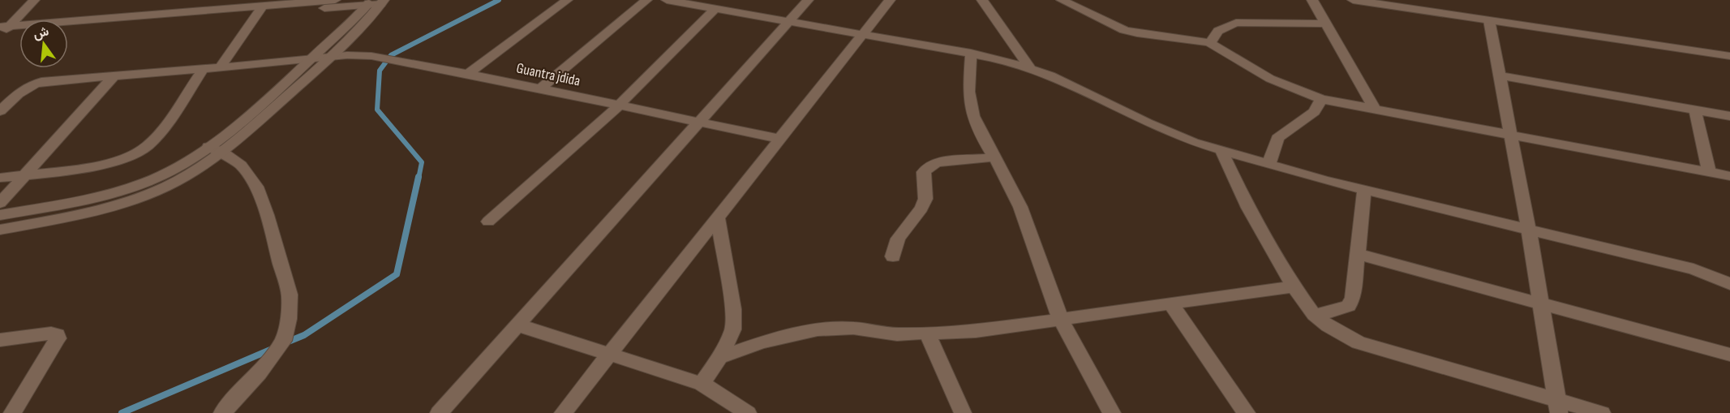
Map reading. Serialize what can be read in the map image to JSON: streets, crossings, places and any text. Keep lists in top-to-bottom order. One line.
{"streets":{"street":["Guantra jdida"]},"north":"top"}
